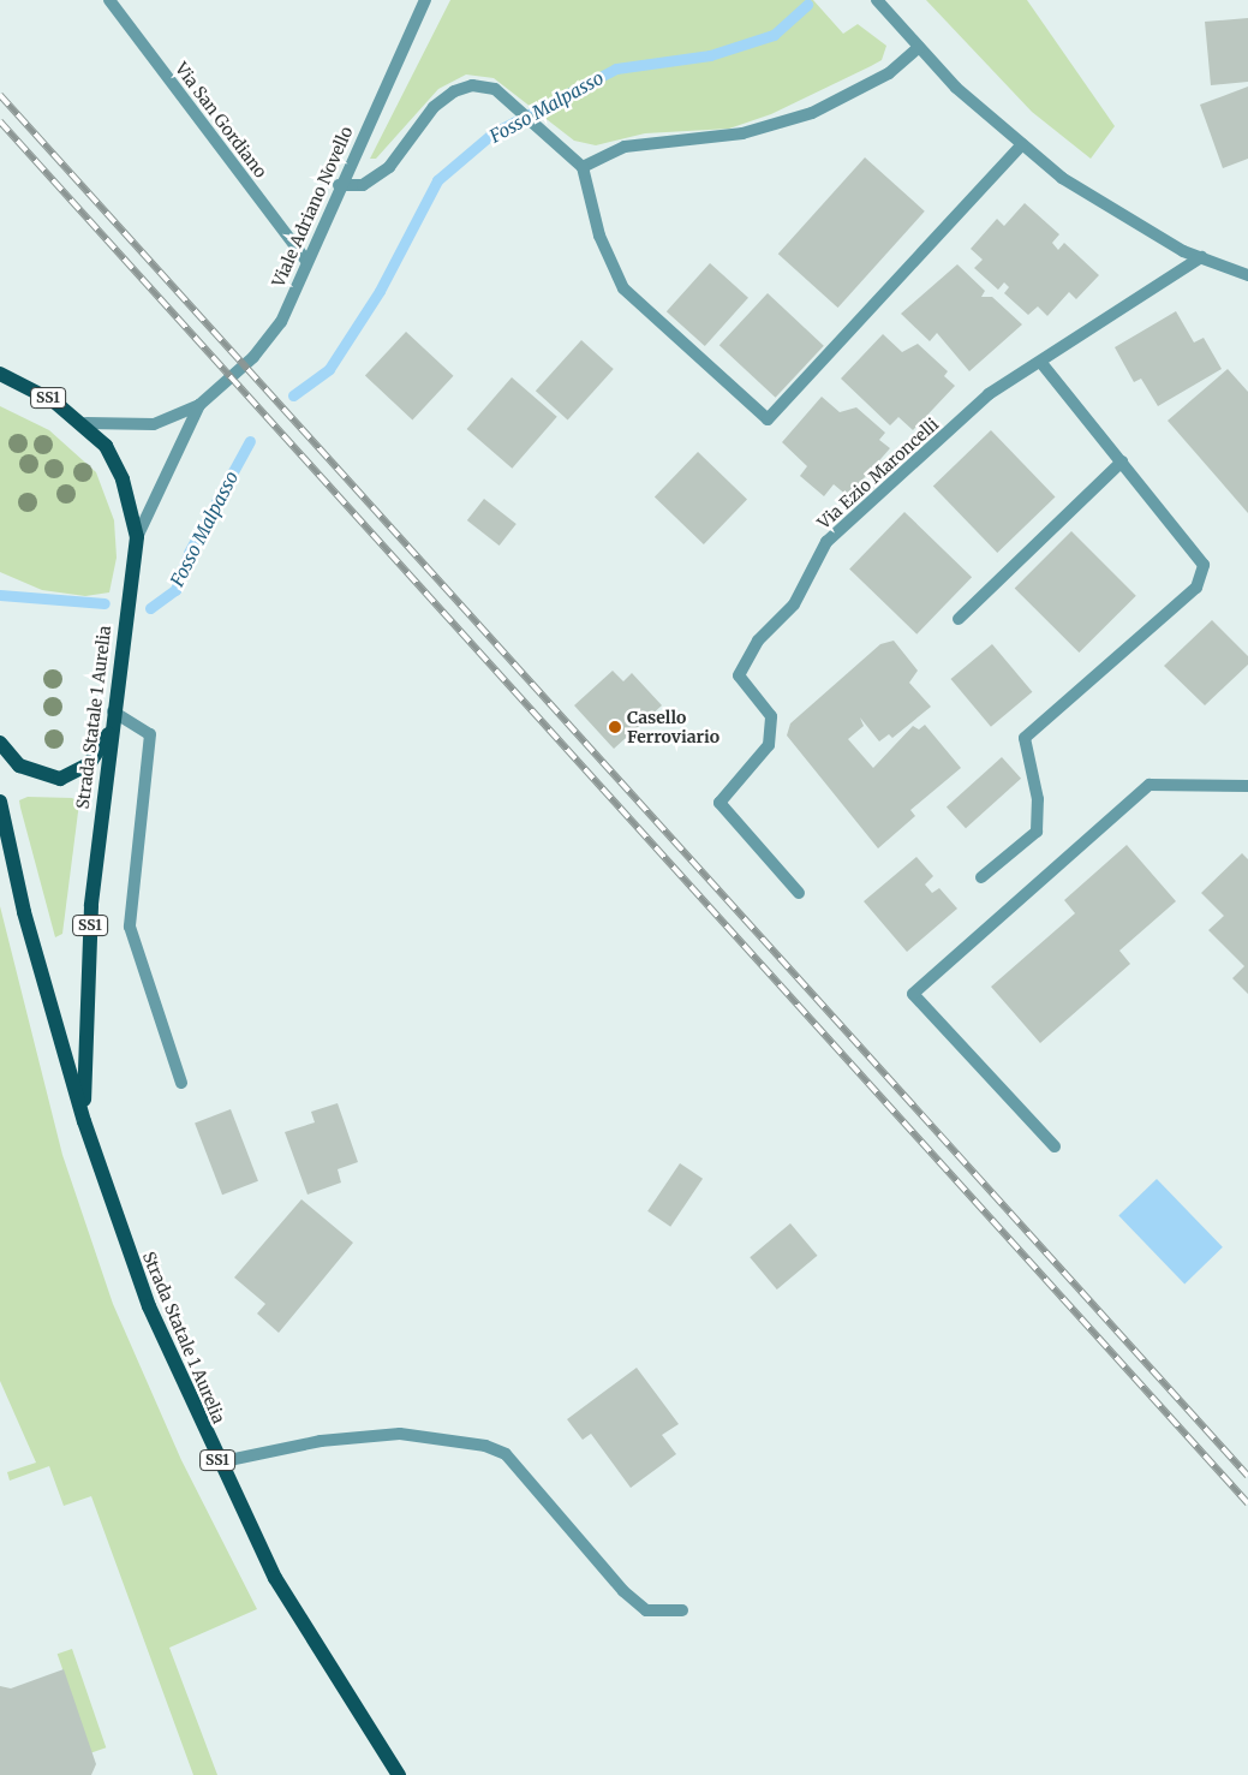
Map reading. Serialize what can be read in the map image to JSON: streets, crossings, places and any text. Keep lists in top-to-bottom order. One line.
{"streets":{"main road":["SS1","Strada Statale 1 Aurelia"],"street":["Via San Gordiano","Viale Adriano Novello","Via Ezio Maroncelli"]},"crossings":[["Via San Gordiano","Viale Adriano Novello"],["Viale Adriano Novello","Strada Statale 1 Aurelia"]],"water":["Fosso Malpasso"],"places":["Casello Ferroviario"]}
